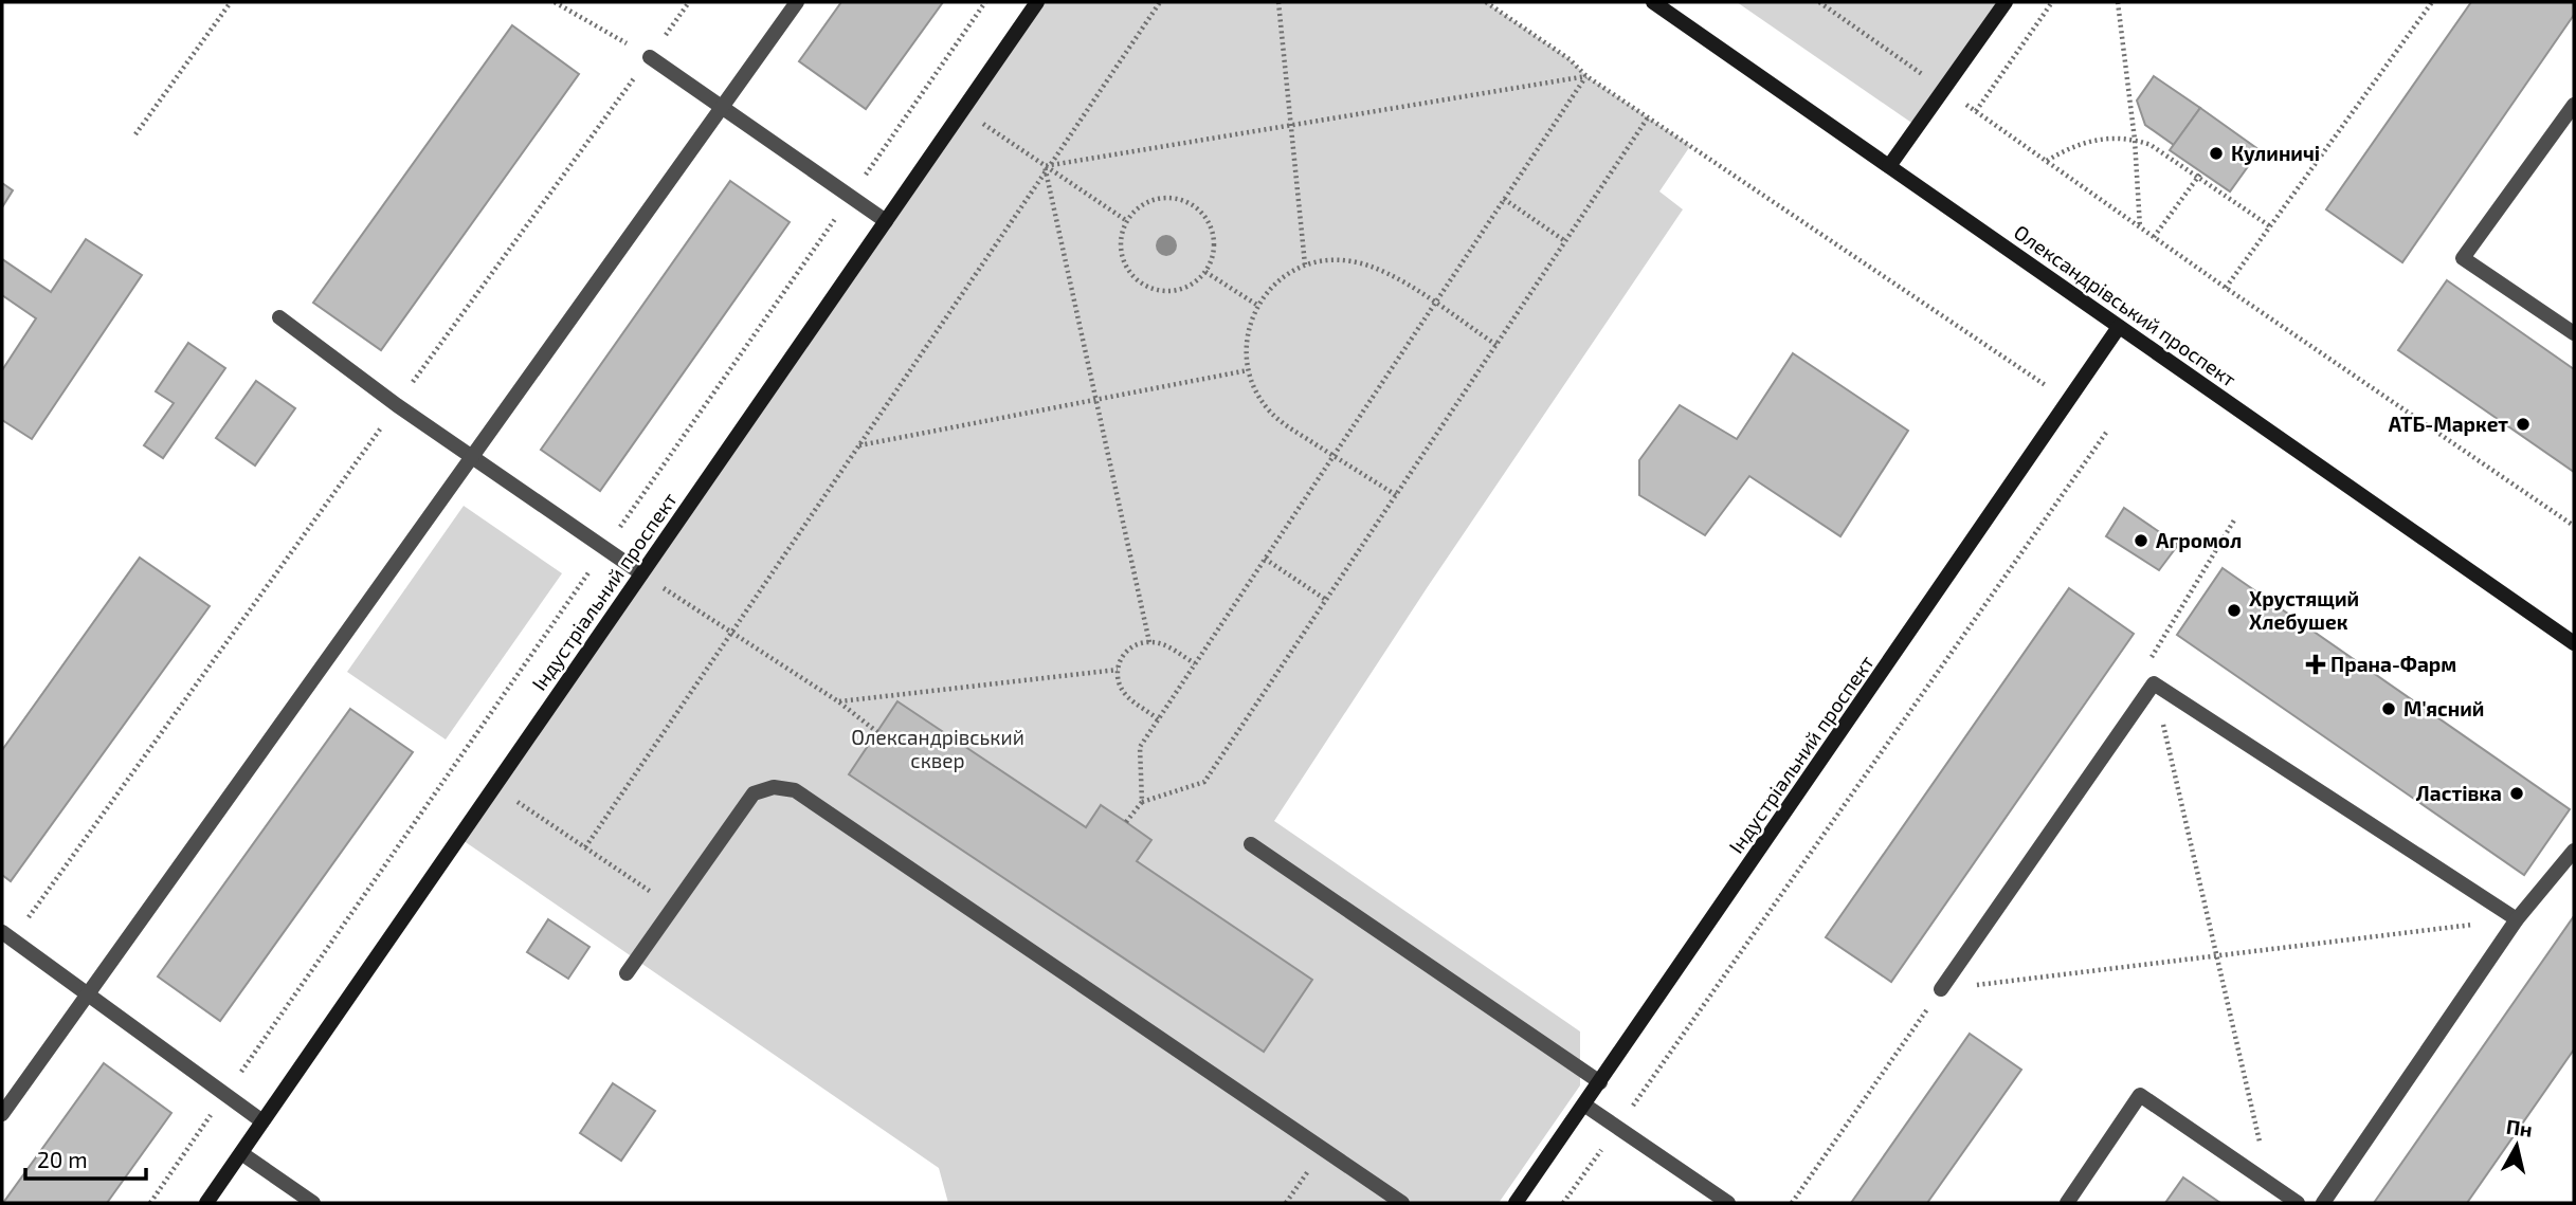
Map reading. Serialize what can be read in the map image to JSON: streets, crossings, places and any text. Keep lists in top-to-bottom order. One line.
{"streets":{"street":["Олександрівський проспект","Індустріальний проспект"]},"crossings":[["Олександрівський проспект","Індустріальний проспект"]],"parks":["Олександрівський сквер"],"places":{"other":["Кулиничі","АТБ-Маркет","Агромол","Хрустящий Хлебушек","М'ясний","Ластівка"],"health":["Прана-Фарм"]},"scale_bar":"20 m","north":"top"}
